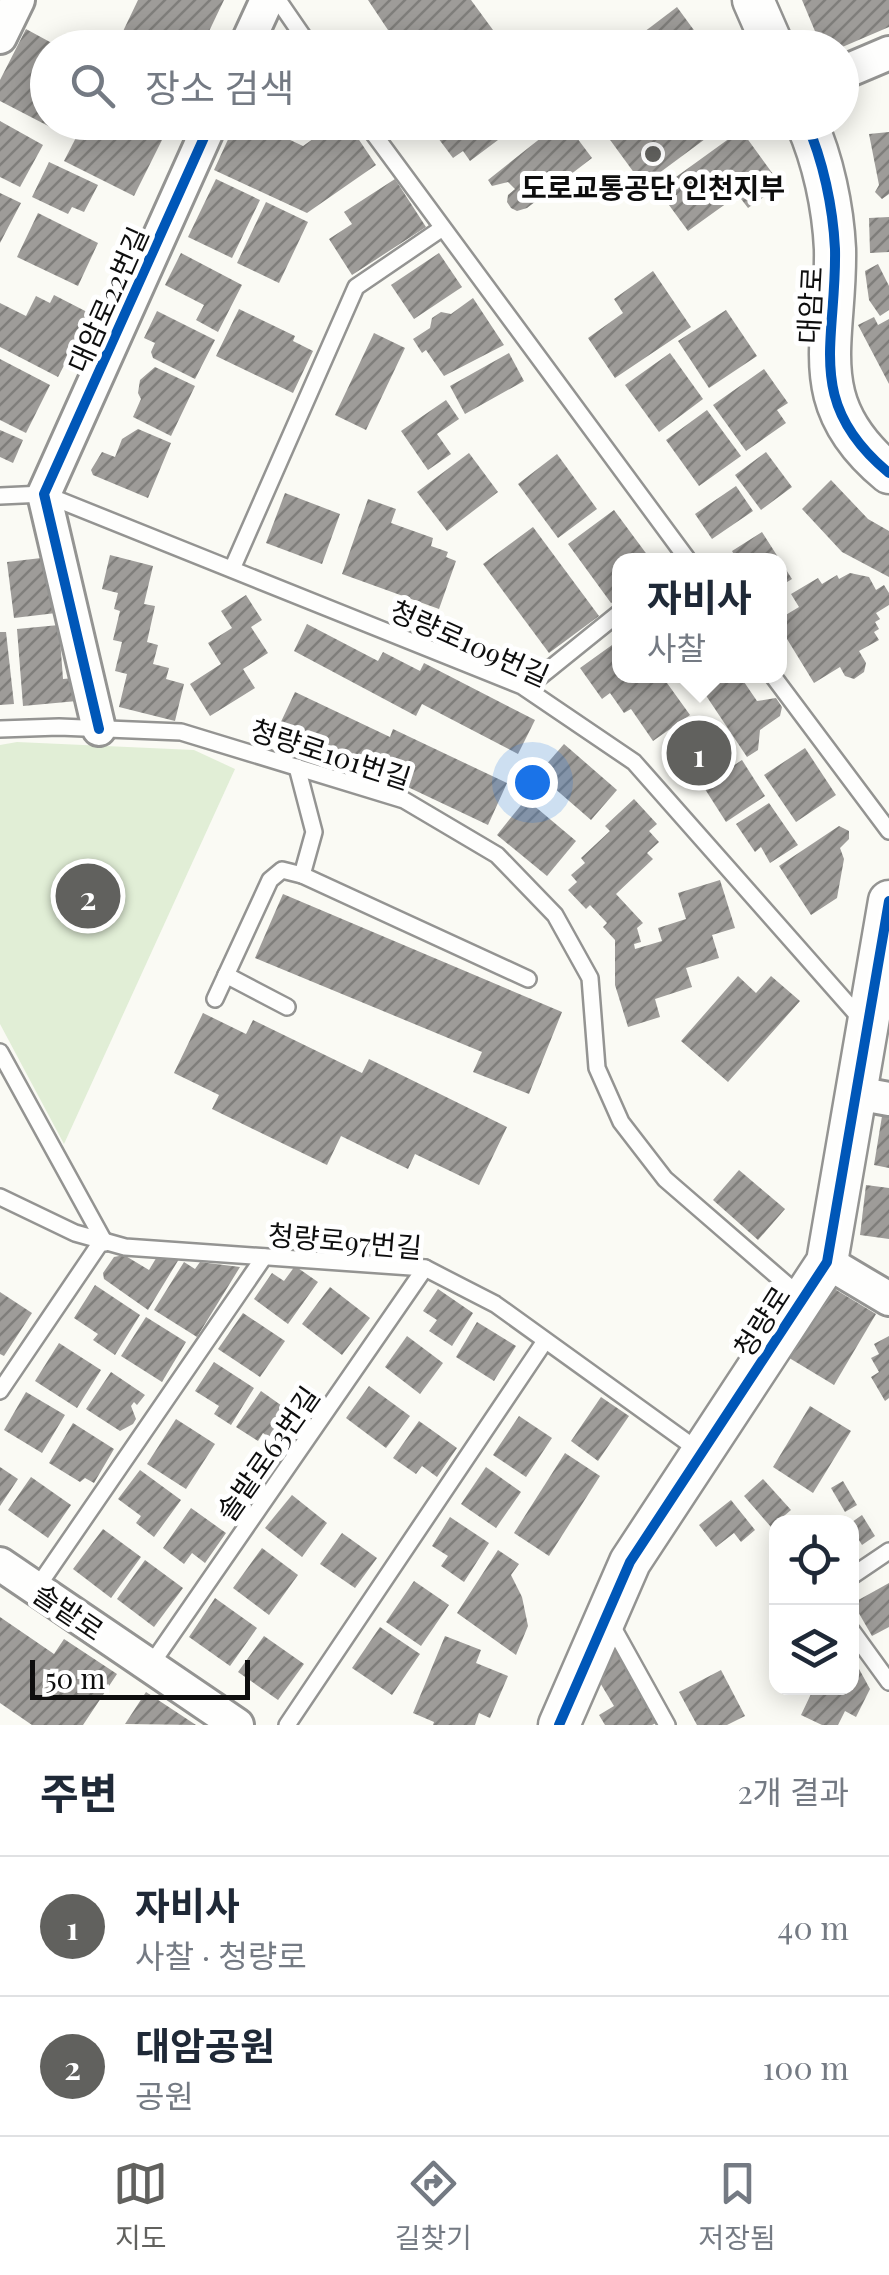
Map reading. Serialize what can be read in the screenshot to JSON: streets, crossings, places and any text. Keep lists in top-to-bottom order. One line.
{"streets":{"street":["대암로22번길","대암로","청량로","솔밭로"],"lane":["청량로109번길","청량로101번길","청량로97번길","솔밭로63번길"]},"crossings":[["대암로22번길","청량로109번길"],["청량로109번길","청량로"],["청량로101번길","청량로"],["청량로97번길","청량로"],["청량로97번길","솔밭로63번길"],["솔밭로63번길","솔밭로"]],"places":["도로교통공단 인천지부"],"scale_bar":"50 m","page":{"search":"장소 검색","popup":["자비사","사찰"],"pins":["1","2"],"scale":"50 m","heading":["주변","2개 결과"],"list":[{"mark":"1","name":"자비사","note":"사찰 · 청량로","value":"40 m"},{"mark":"2","name":"대암공원","note":"공원","value":"100 m"}],"nav":["지도","길찾기","저장됨"]}}
